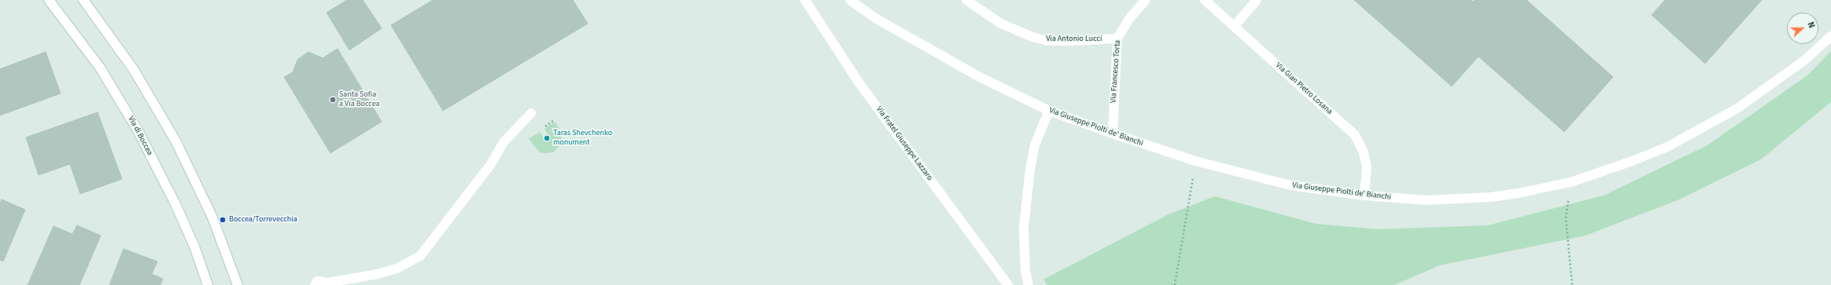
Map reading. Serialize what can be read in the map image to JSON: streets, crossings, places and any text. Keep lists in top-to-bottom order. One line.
{"streets":{"street":["Via Antonio Lucci","Via Francesco Torta","Via Gian Pietro Losana","Via Giuseppe Piolti de' Bianchi","Via di Boccea","Via Fratel Giuseppe Lazzaro"]},"crossings":[["Via Antonio Lucci","Via Francesco Torta"],["Via Francesco Torta","Via Giuseppe Piolti de' Bianchi"],["Via Gian Pietro Losana","Via Giuseppe Piolti de' Bianchi"]],"places":["Santa Sofia a Via Boccea","Taras Shevchenko monument","Boccea/Torrevecchia"],"north":"right"}
